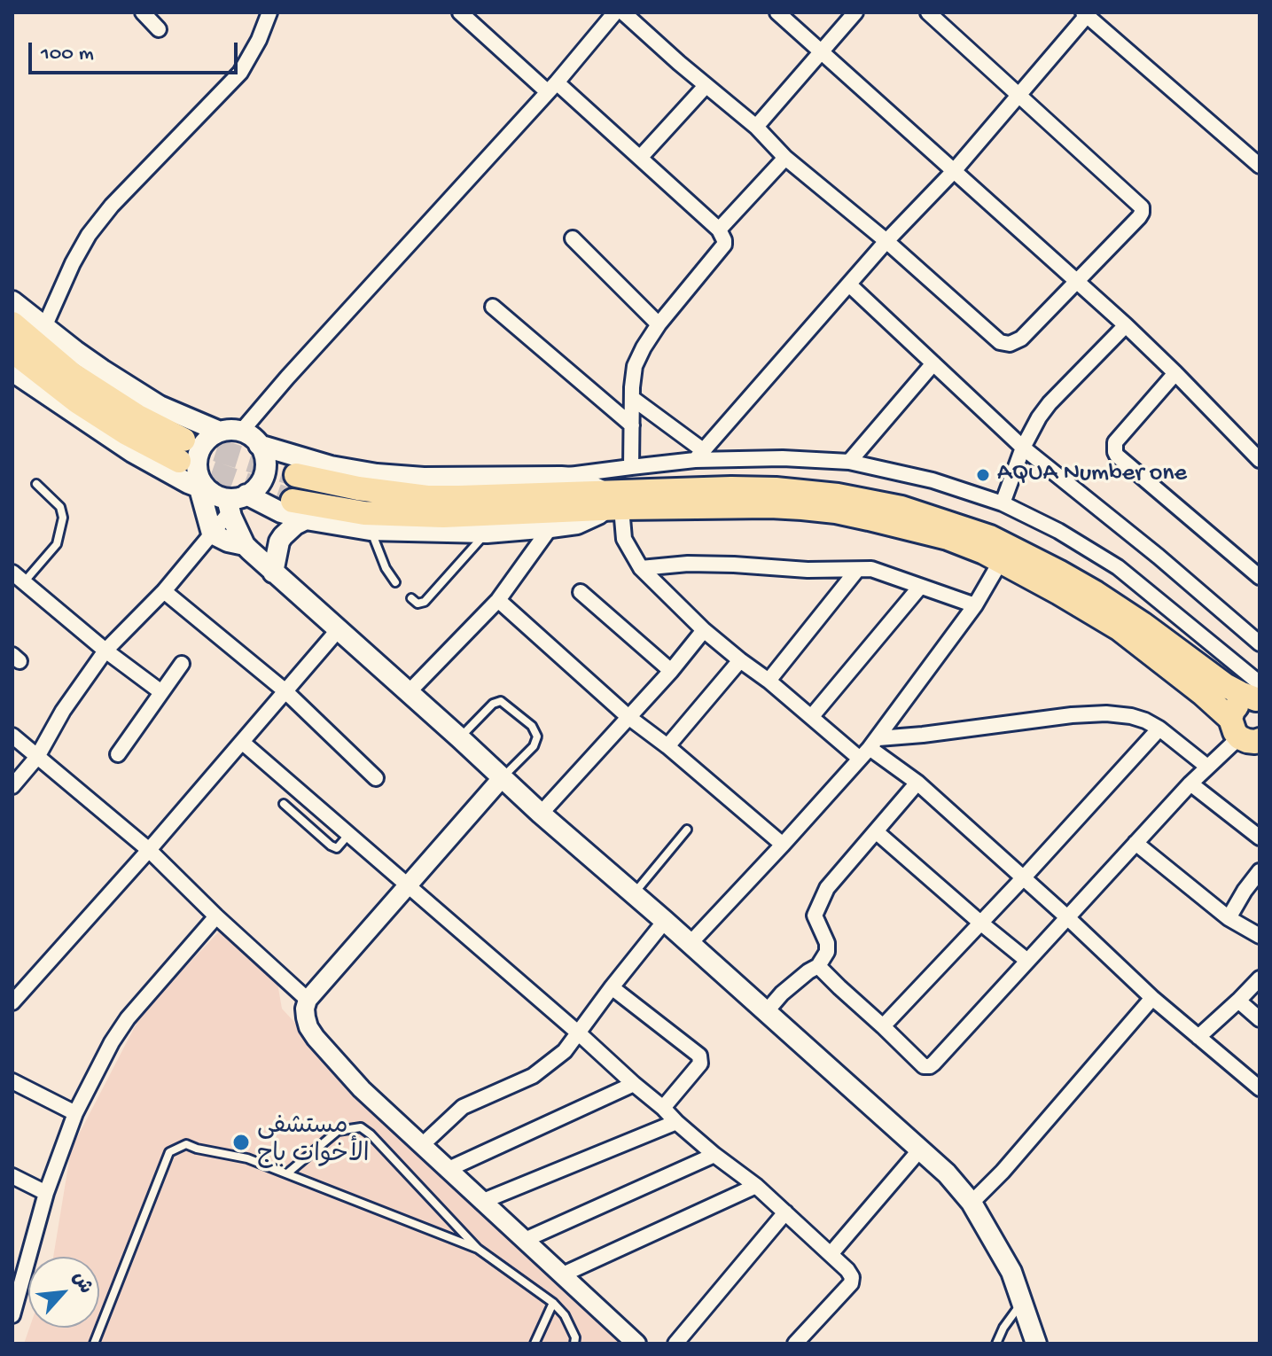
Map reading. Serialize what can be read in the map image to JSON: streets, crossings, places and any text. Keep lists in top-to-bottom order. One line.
{"places":["AQUA Number one","مستشفى الأخوات باج"],"scale_bar":"100 m","north":"top right"}
